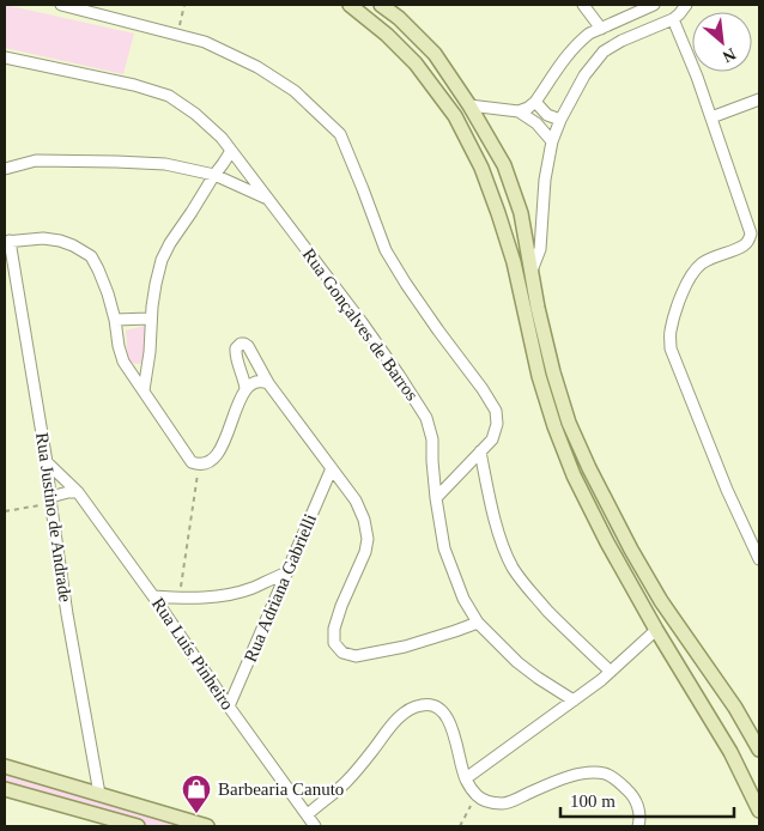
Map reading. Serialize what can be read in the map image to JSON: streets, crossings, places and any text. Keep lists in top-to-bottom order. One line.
{"streets":{"street":["Rua Gonçalves de Barros","Rua Justino de Andrade","Rua Adriana Gabrielli","Rua Luís Pinheiro"]},"crossings":[["Rua Justino de Andrade","Rua Luís Pinheiro"],["Rua Adriana Gabrielli","Rua Luís Pinheiro"]],"places":{"shop":["Barbearia Canuto"]},"scale_bar":"100 m","north":"bottom right"}
